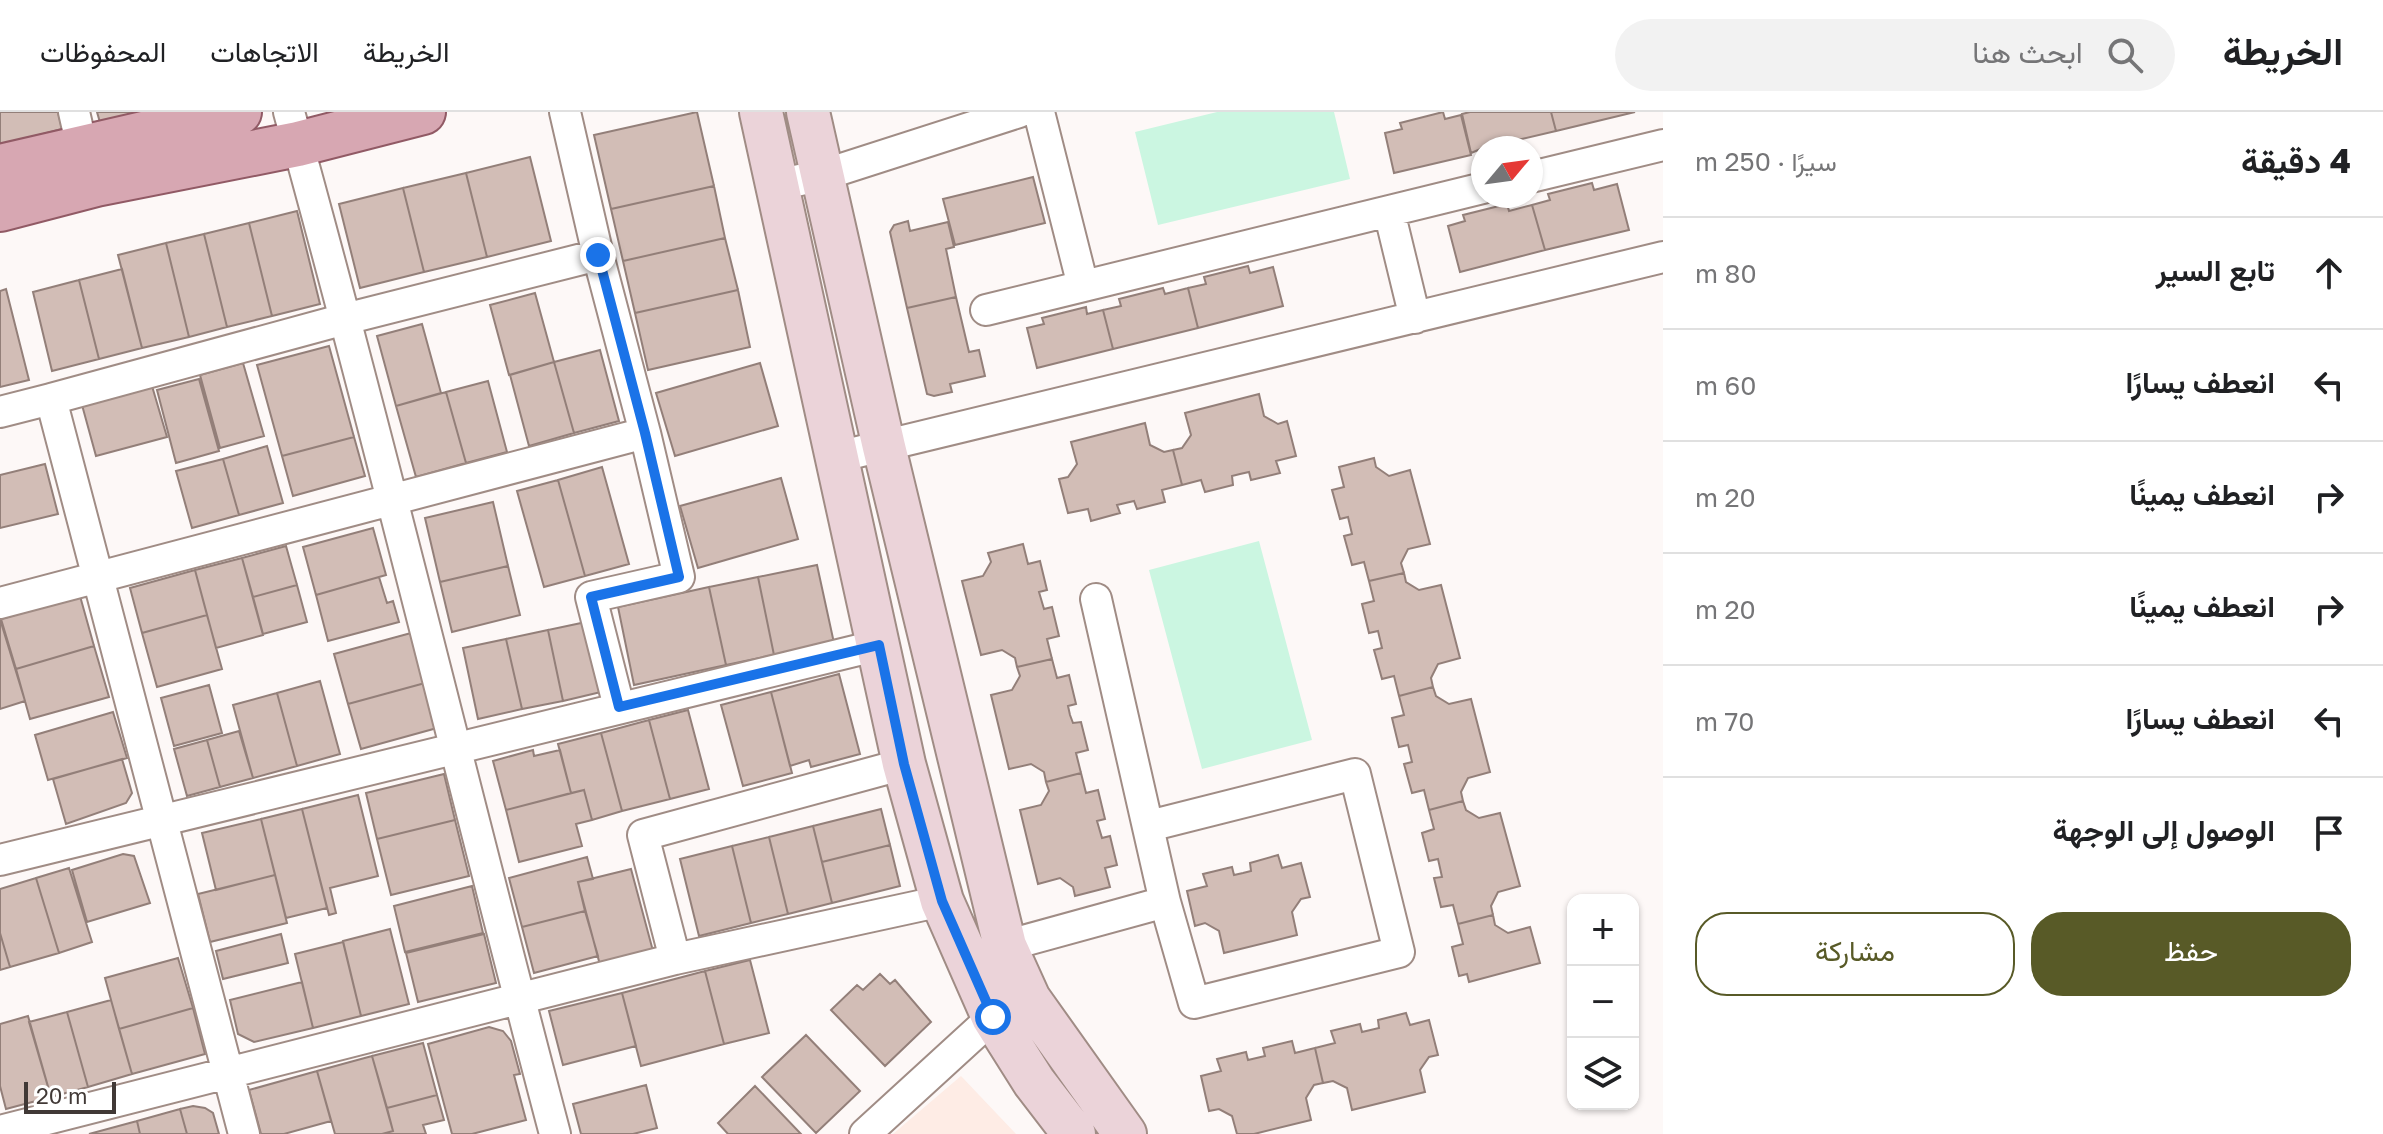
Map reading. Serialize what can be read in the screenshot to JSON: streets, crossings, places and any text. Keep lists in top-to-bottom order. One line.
{"scale_bar":"20 m","north":"top right","page":{"header":"الخريطة","search":"ابحث هنا","nav":["الخريطة","الاتجاهات","المحفوظات"],"heading":["4 دقيقة","سيرًا · 250 m"],"list":[["تابع السير","80 m"],["انعطف يسارًا","60 m"],["انعطف يمينًا","20 m"],["انعطف يمينًا","20 m"],["انعطف يسارًا","70 m"],"الوصول إلى الوجهة"],"buttons":["حفظ","مشاركة"],"map_buttons":["+","−"],"scale":"20 m"}}
